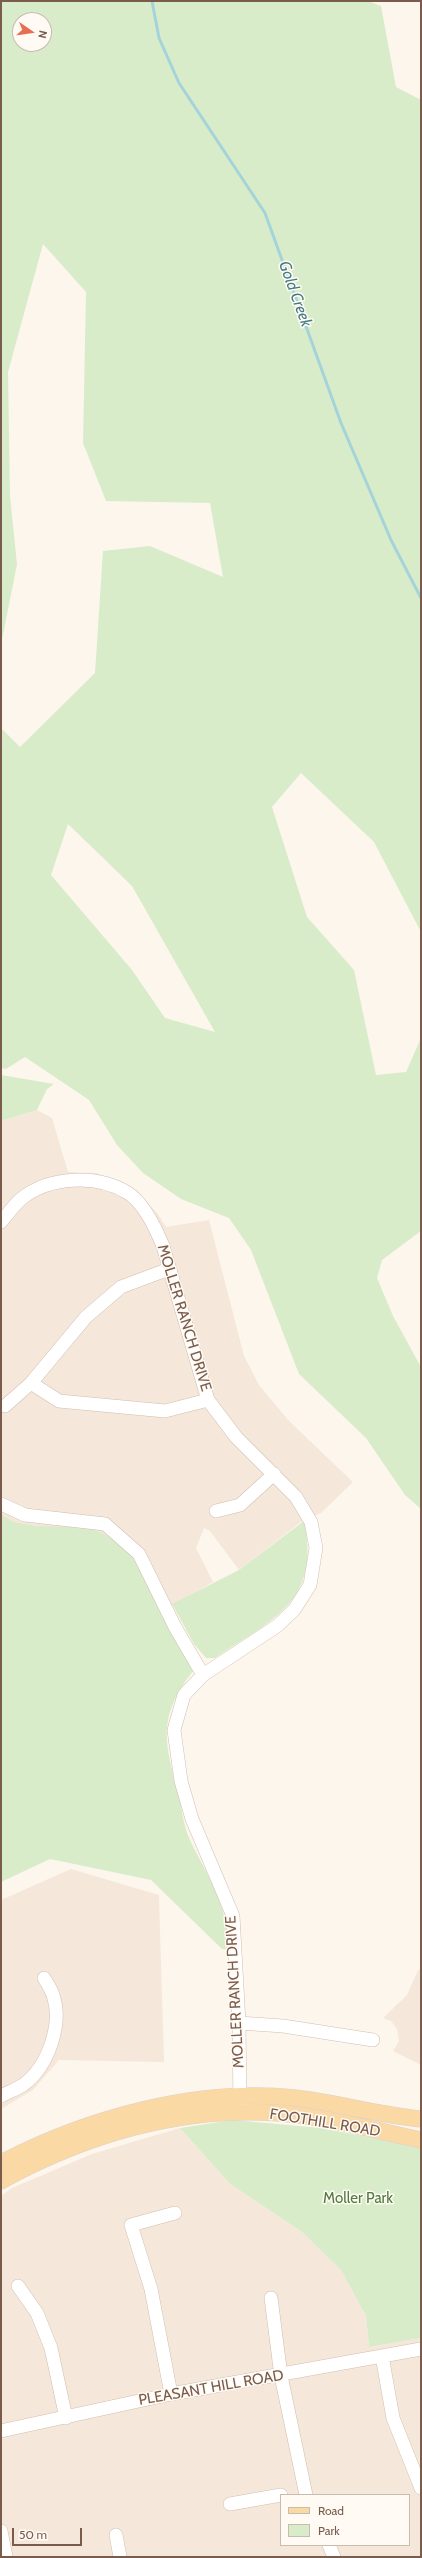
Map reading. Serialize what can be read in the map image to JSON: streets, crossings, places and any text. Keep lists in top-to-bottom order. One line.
{"streets":{"main road":["FOOTHILL ROAD"],"street":["MOLLER RANCH DRIVE","PLEASANT HILL ROAD"]},"crossings":[["MOLLER RANCH DRIVE","FOOTHILL ROAD"]],"water":["Gold Creek"],"parks":["Moller Park"],"legend":["Road","Park"],"scale_bar":"50 m","north":"right"}
